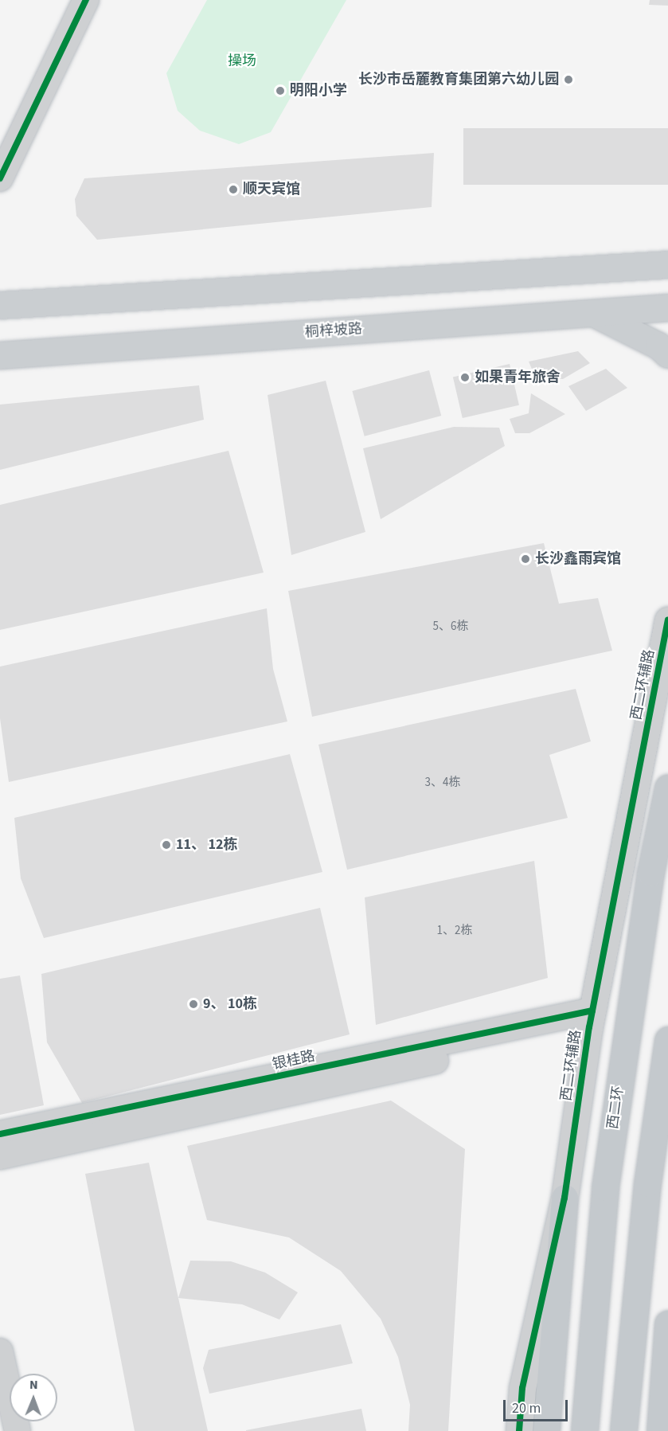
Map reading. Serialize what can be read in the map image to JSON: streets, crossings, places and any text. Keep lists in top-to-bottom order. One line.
{"streets":{"highway":["西二环"],"main road":["桐梓坡路"],"street":["西二环辅路","银桂路"]},"crossings":[["西二环辅路","银桂路"]],"parks":["操场"],"places":["长沙市岳麓教育集团第六幼儿园","明阳小学","顺天宾馆","如果青年旅舍","长沙鑫雨宾馆","11、 12栋","9、 10栋"],"house_numbers":["5、6栋","3、4栋","1、2栋"],"scale_bar":"20 m","north":"top"}
